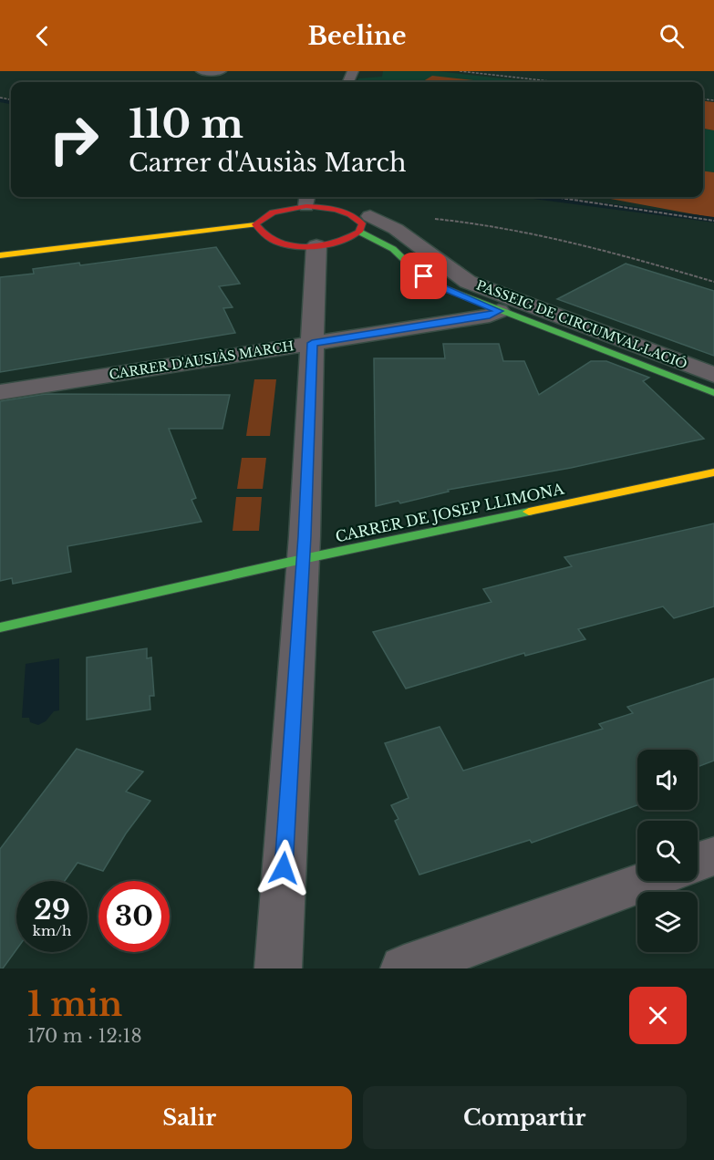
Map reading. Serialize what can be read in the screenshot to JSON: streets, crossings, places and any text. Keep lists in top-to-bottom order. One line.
{"streets":{"street":["PASSEIG DE CIRCUMVAL·LACIÓ","CARRER D'AUSIÀS MARCH","CARRER DE JOSEP LLIMONA"]},"crossings":[["PASSEIG DE CIRCUMVAL·LACIÓ","CARRER D'AUSIÀS MARCH"]],"page":{"header":"Beeline","turn":["110 m","Carrer d'Ausiàs March"],"speed":"29 km/h","limit":"30","heading":["1 min","170 m · 12:18"],"buttons":["Salir","Compartir"]}}
